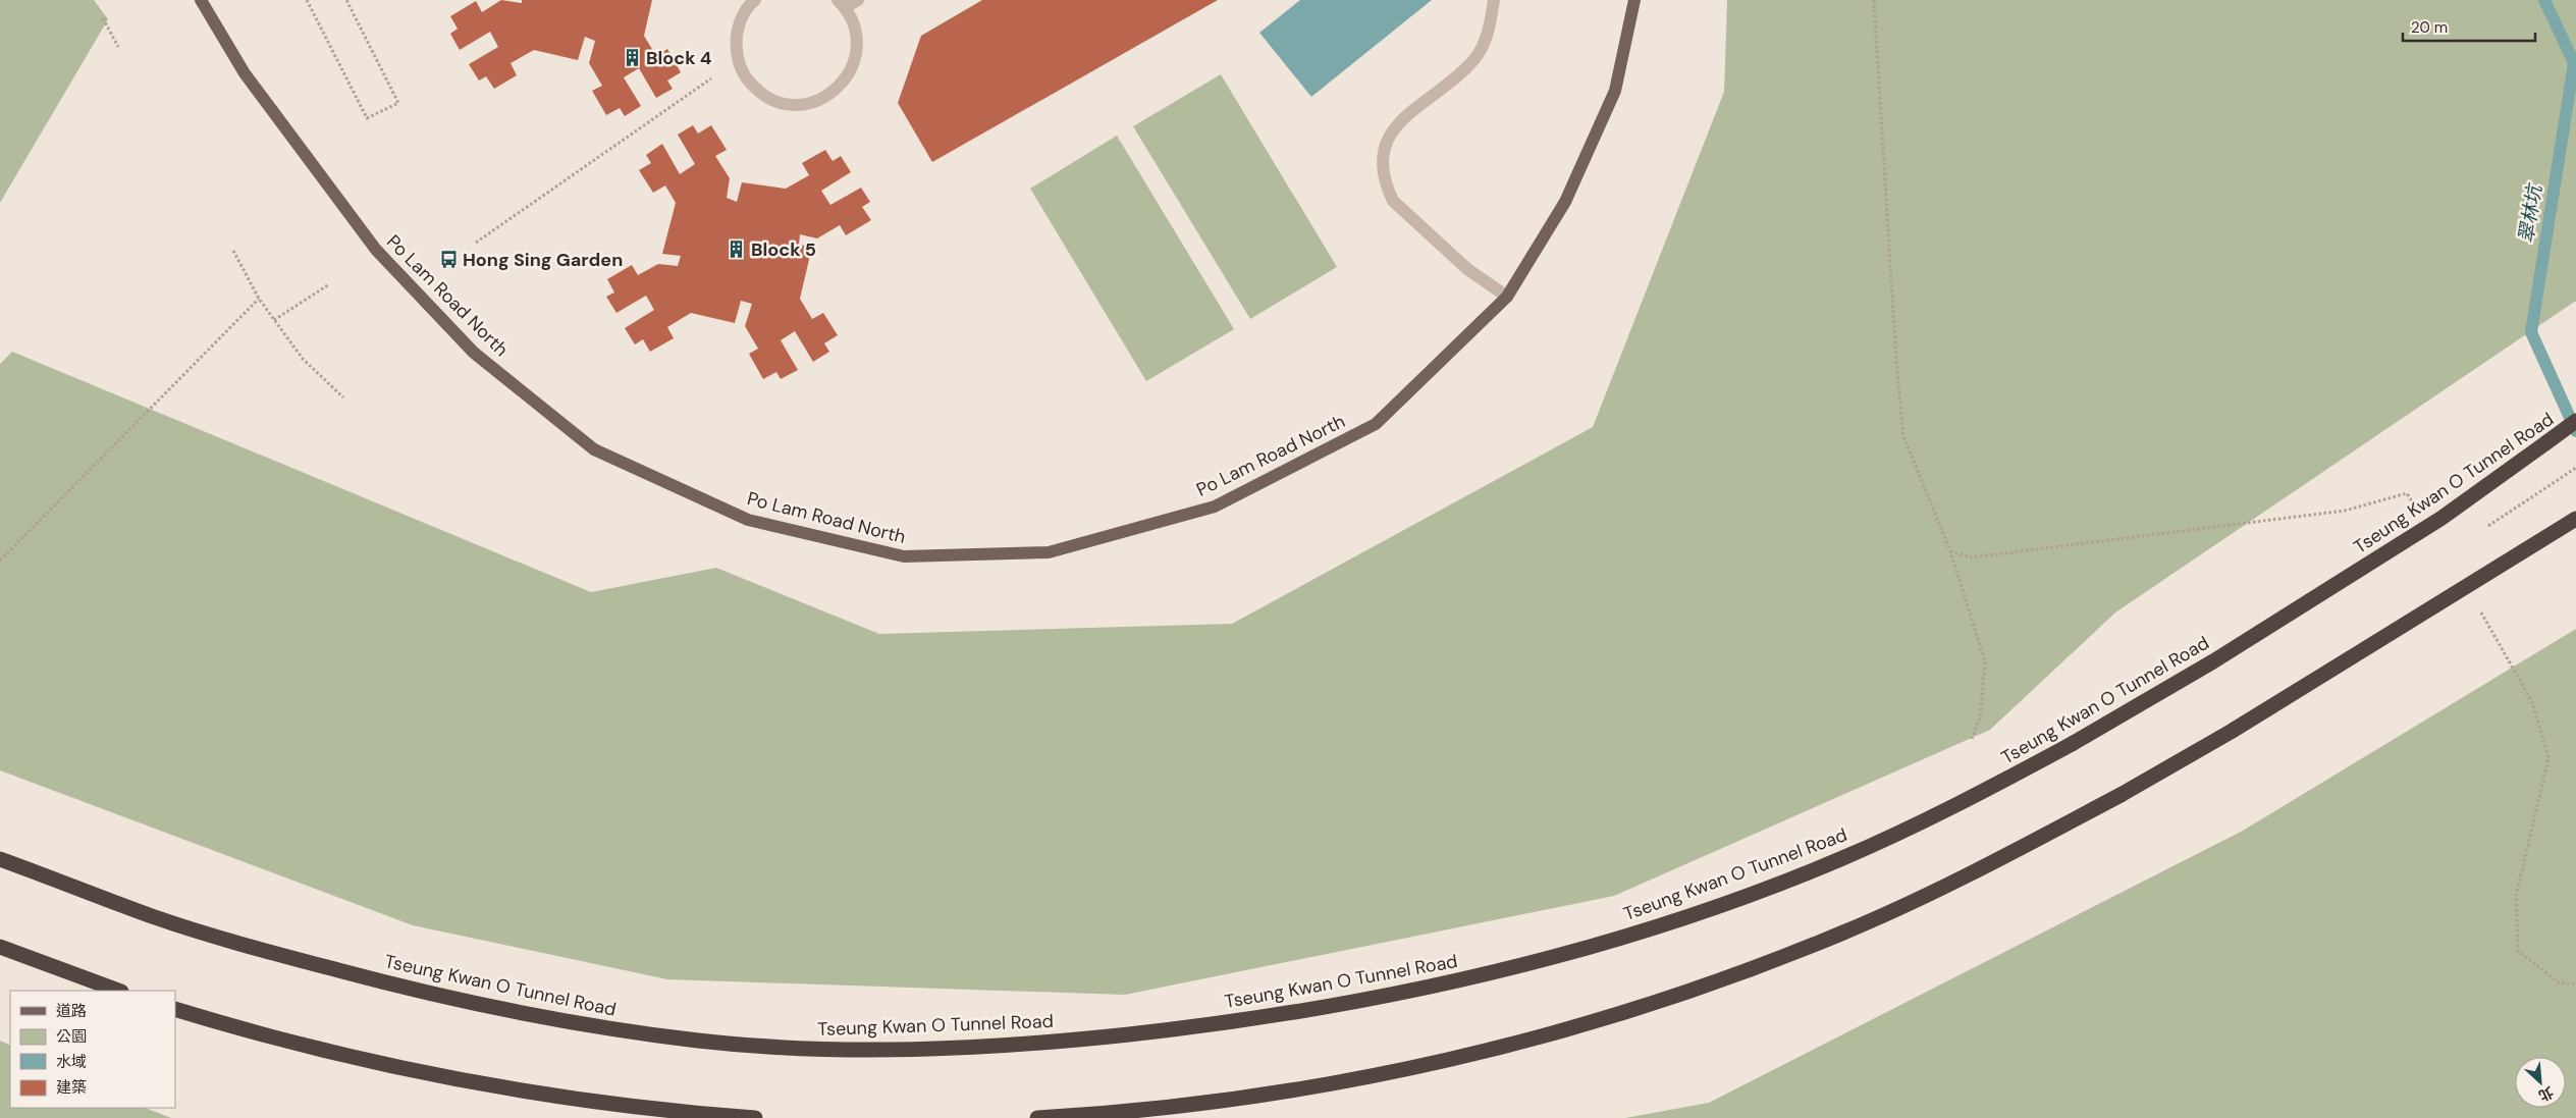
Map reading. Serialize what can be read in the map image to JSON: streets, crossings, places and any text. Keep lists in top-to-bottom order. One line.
{"streets":{"highway":["Tseung Kwan O Tunnel Road"],"main road":["Po Lam Road North"]},"water":["翠林坑"],"places":{"building":["Block 4","Block 5"],"bus stop":["Hong Sing Garden"]},"legend":["道路","公園","水域","建築"],"scale_bar":"20 m","north":"bottom right"}
